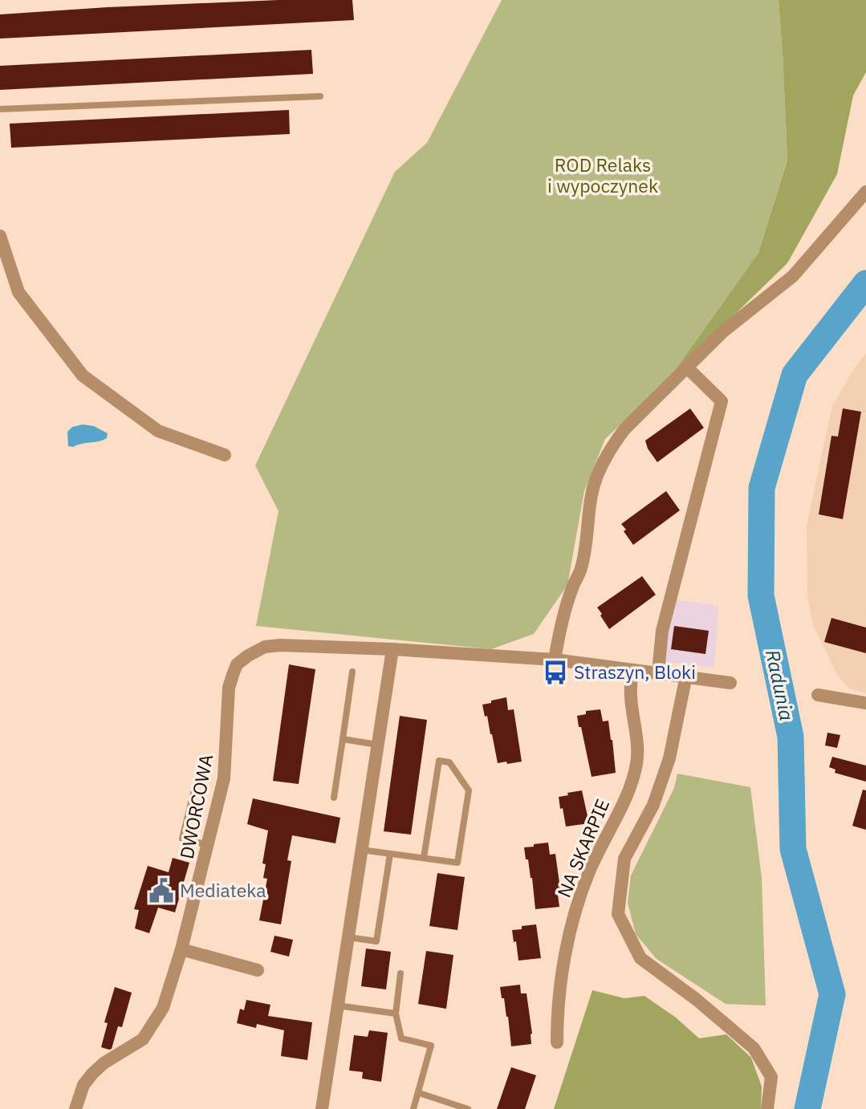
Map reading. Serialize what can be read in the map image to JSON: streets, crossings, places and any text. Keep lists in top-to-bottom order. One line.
{"streets":{"street":["DWORCOWA","NA SKARPIE"]},"crossings":[["DWORCOWA","NA SKARPIE"]],"water":["Radunia"],"parks":["ROD Relaks i wypoczynek"],"places":{"bus stop":["Straszyn, Bloki"],"public building":["Mediateka"]}}
